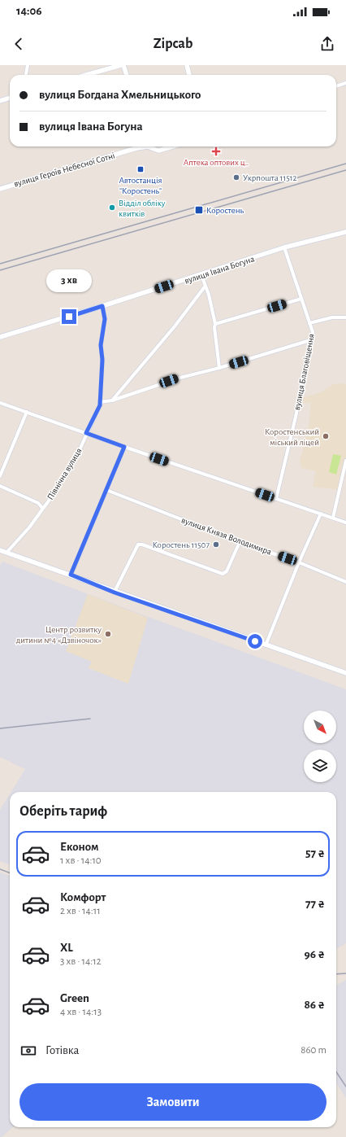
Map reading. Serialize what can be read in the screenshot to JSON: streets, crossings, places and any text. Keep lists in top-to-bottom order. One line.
{"streets":{"street":["вулиця Героїв Небесної Сотні","вулиця Івана Богуна","вулиця Благовіщення","Північна вулиця","вулиця Князя Володимира"]},"crossings":[["вулиця Івана Богуна","вулиця Благовіщення"],["вулиця Івана Богуна","Північна вулиця"]],"places":{"health":["Аптека оптових ц‥"],"transit":["Автостанція \"Коростень\"","Коростень"],"other":["Укрпошта 11512","Відділ обліку квитків","Коростенський міський ліцей","Коростень 11507","Центр розвитку дитини №4 «Дзвіночок»"]},"north":"bottom right","page":{"status":"14:06","header":"Zipcab","banner":["вулиця Богдана Хмельницького","вулиця Івана Богуна"],"bubble":"3 хв","heading":"Оберіть тариф","list":[{"name":"Економ","note":"1 хв · 14:10","value":"57 ₴"},{"name":"Комфорт","note":"2 хв · 14:11","value":"77 ₴"},{"name":"XL","note":"3 хв · 14:12","value":"96 ₴"},{"name":"Green","note":"4 хв · 14:13","value":"86 ₴"}],"pay":["Готівка","860 m"],"buttons":"Замовити"}}
